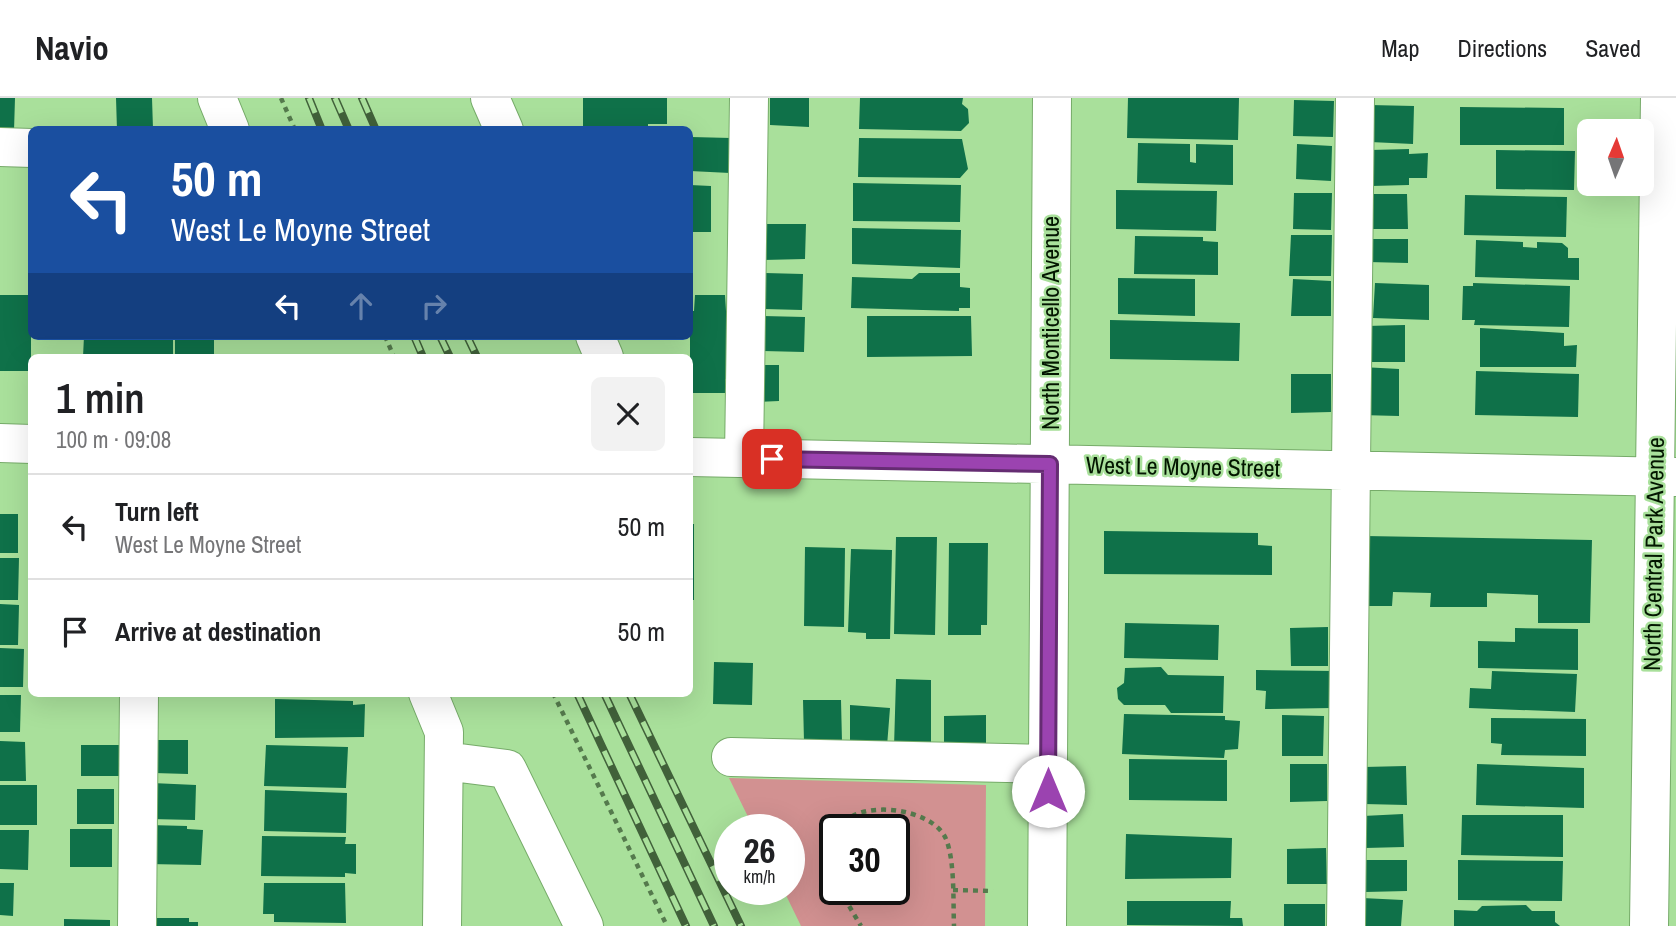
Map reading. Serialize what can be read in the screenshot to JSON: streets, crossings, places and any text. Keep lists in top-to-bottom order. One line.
{"streets":{"street":["North Monticello Avenue","West Le Moyne Street","North Central Park Avenue"]},"crossings":[["North Monticello Avenue","West Le Moyne Street"],["West Le Moyne Street","North Central Park Avenue"]],"north":"top","page":{"header":"Navio","nav":["Map","Directions","Saved"],"turn":["50 m","West Le Moyne Street"],"heading":["1 min","100 m · 09:08"],"list":[{"name":"Turn left","note":"West Le Moyne Street","value":"50 m"},{"name":"Arrive at destination","value":"50 m"}],"speed":"26 km/h","limit":"30"}}
